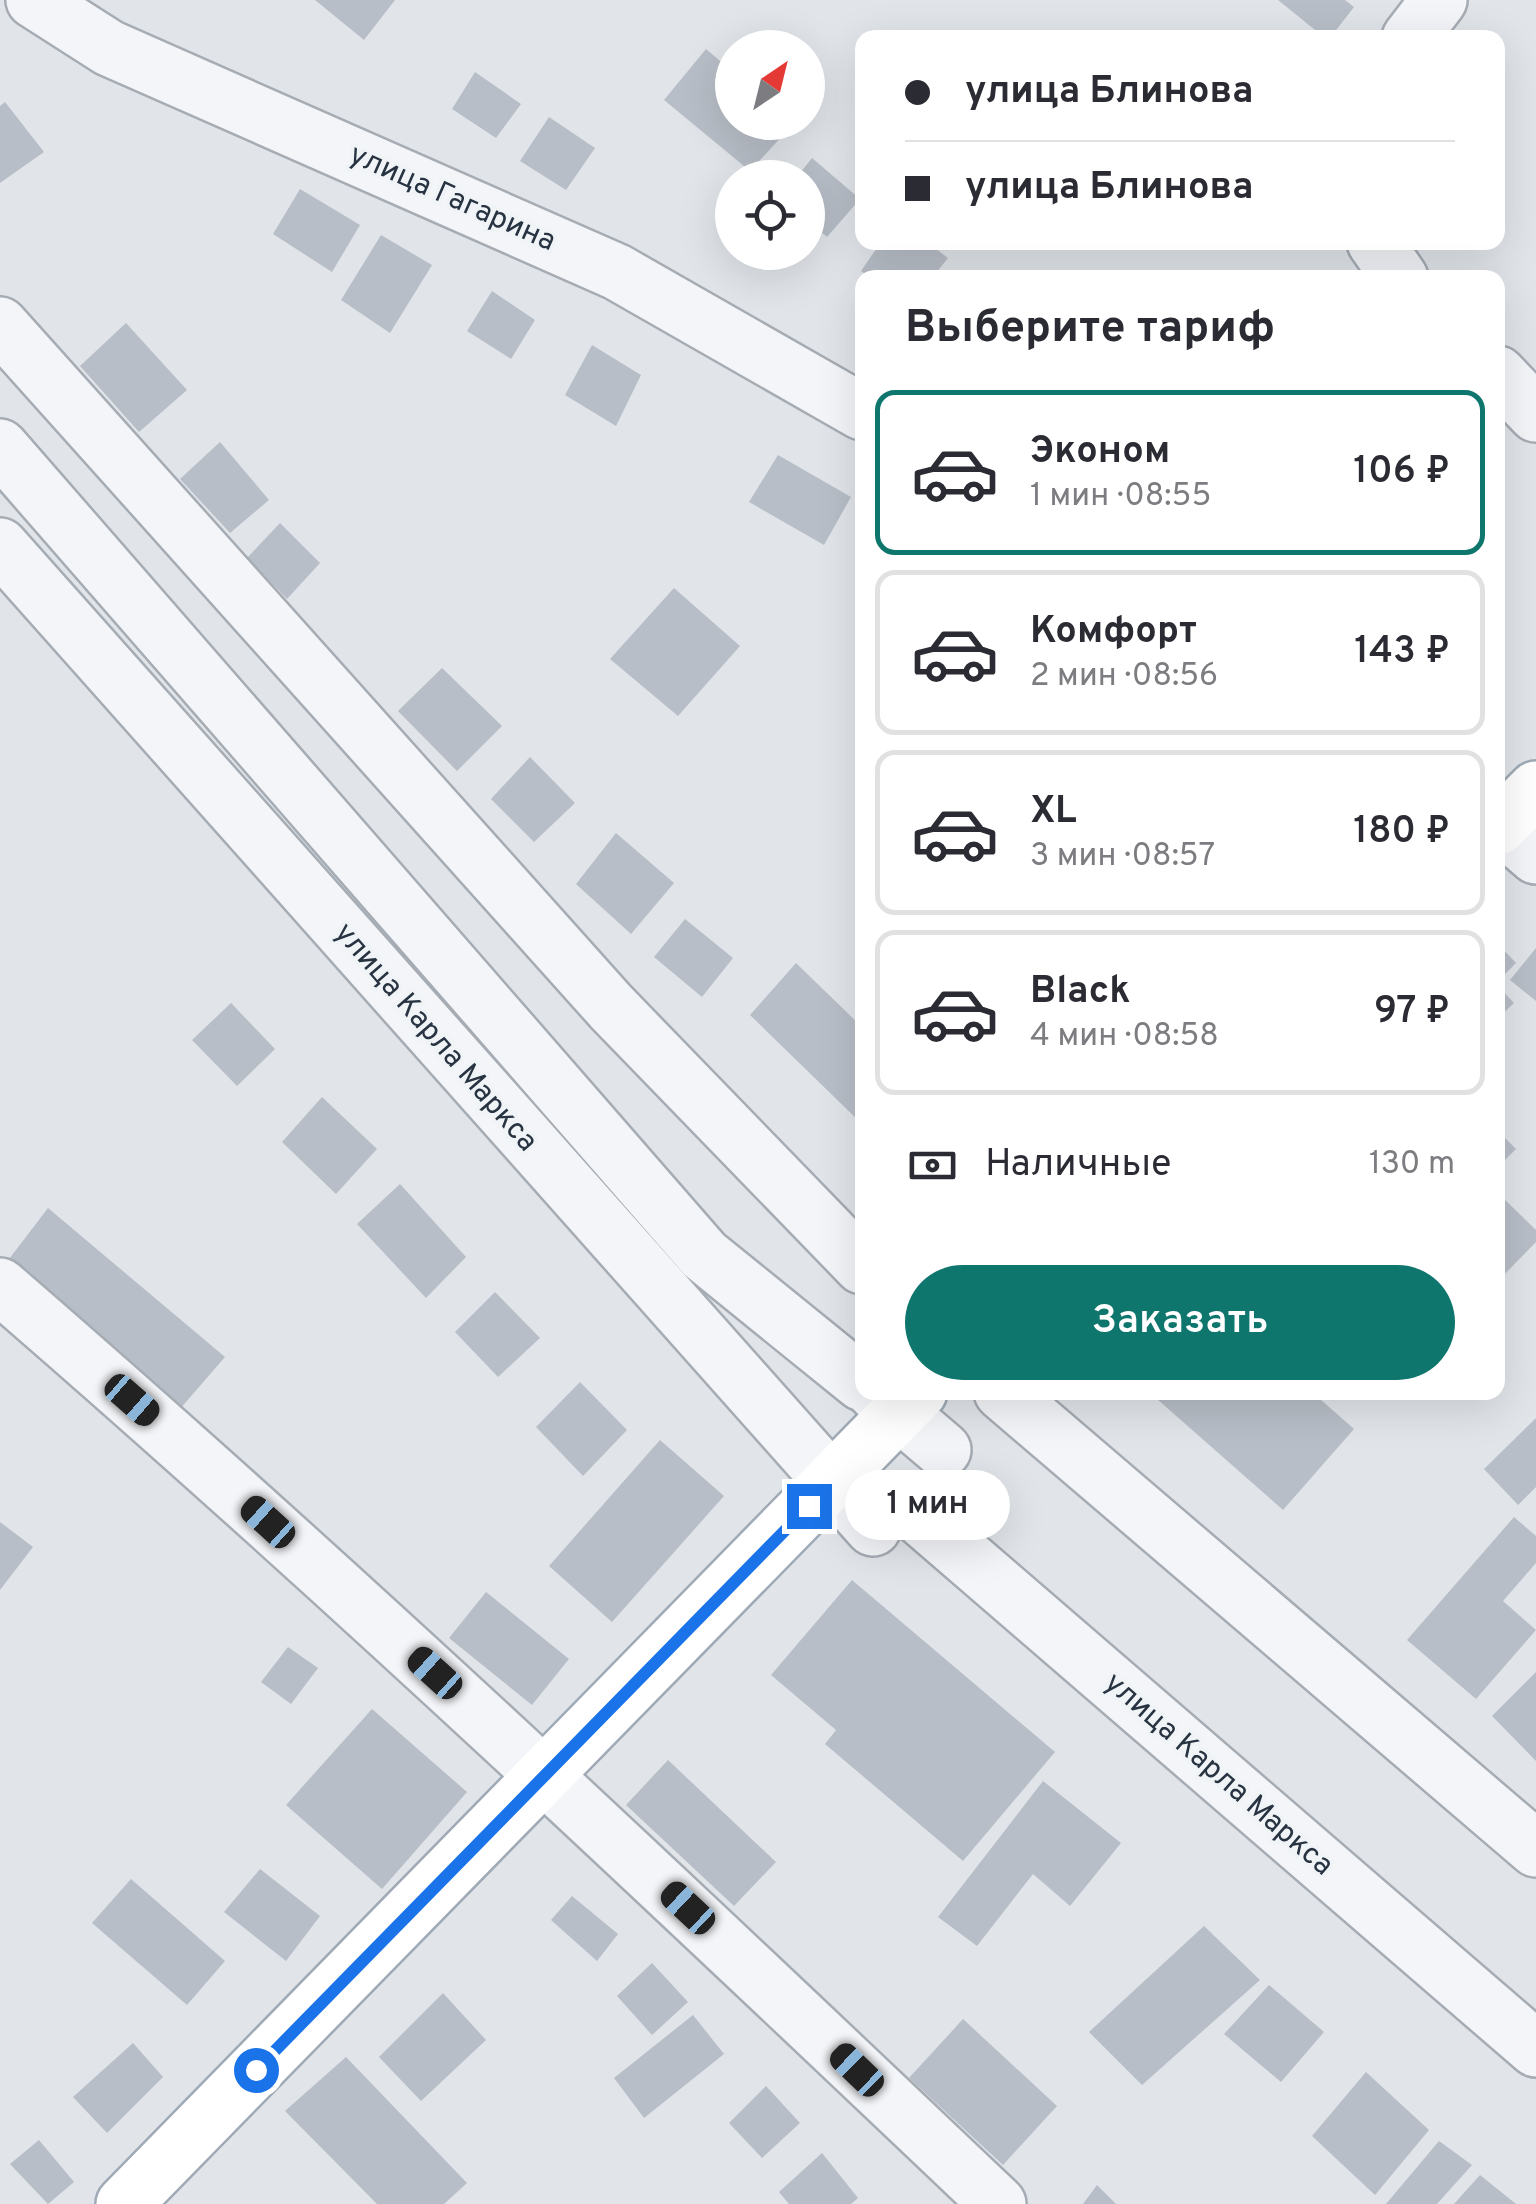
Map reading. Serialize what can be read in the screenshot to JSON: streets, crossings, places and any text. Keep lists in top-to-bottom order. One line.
{"streets":{"street":["улица Гагарина","улица Карла Маркса"]},"north":"top right","page":{"banner":["улица Блинова","улица Блинова"],"heading":"Выберите тариф","list":[{"name":"Эконом","note":"1 мин · 08:55","value":"106 ₽"},{"name":"Комфорт","note":"2 мин · 08:56","value":"143 ₽"},{"name":"XL","note":"3 мин · 08:57","value":"180 ₽"},{"name":"Black","note":"4 мин · 08:58","value":"97 ₽"}],"pay":["Наличные","130 m"],"buttons":"Заказать","bubble":"1 мин"}}
